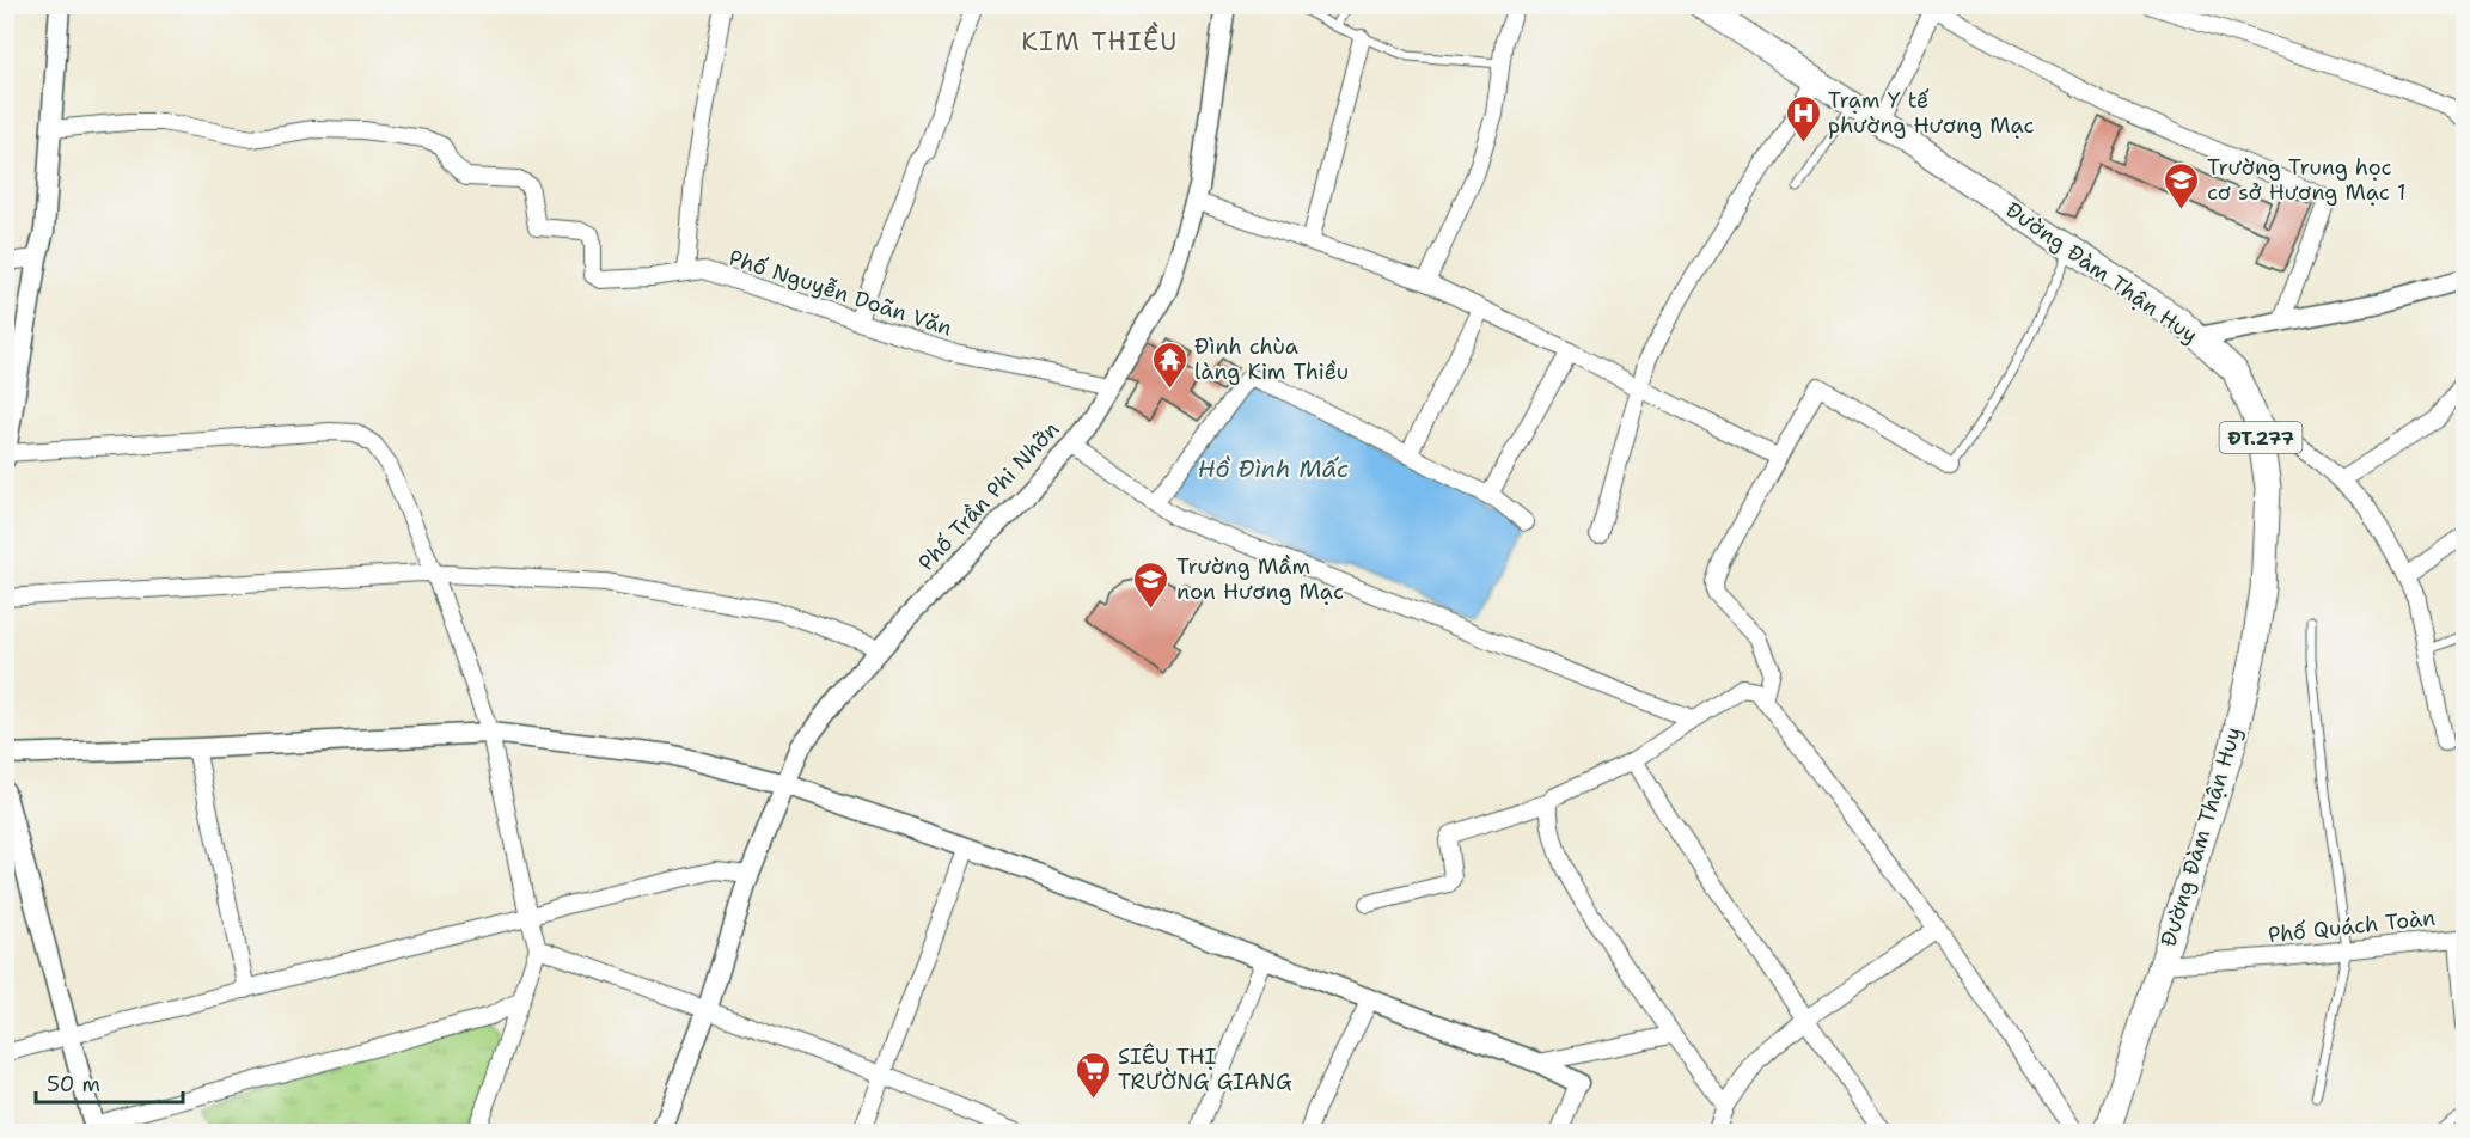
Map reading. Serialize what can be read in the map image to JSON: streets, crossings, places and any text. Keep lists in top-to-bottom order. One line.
{"streets":{"main road":["Đường Đàm Thận Huy","ĐT.277"],"street":["Phố Nguyễn Doãn Văn","Phố Trần Phi Nhỡn","Phố Quách Toàn"]},"crossings":[["Đường Đàm Thận Huy","Phố Quách Toàn"],["Phố Nguyễn Doãn Văn","Phố Trần Phi Nhỡn"]],"districts":["KIM THIỀU"],"water":["Hồ Đình Mấc"],"places":{"hospital":["Trạm Y tế phường Hương Mạc"],"school or university":["Trường Trung học cơ sở Hương Mạc 1","Trường Mầm non Hương Mạc"],"temple":["Đình chùa làng Kim Thiều"],"supermarket":["SIÊU THỊ TRƯỜNG GIANG"]},"scale_bar":"50 m"}
